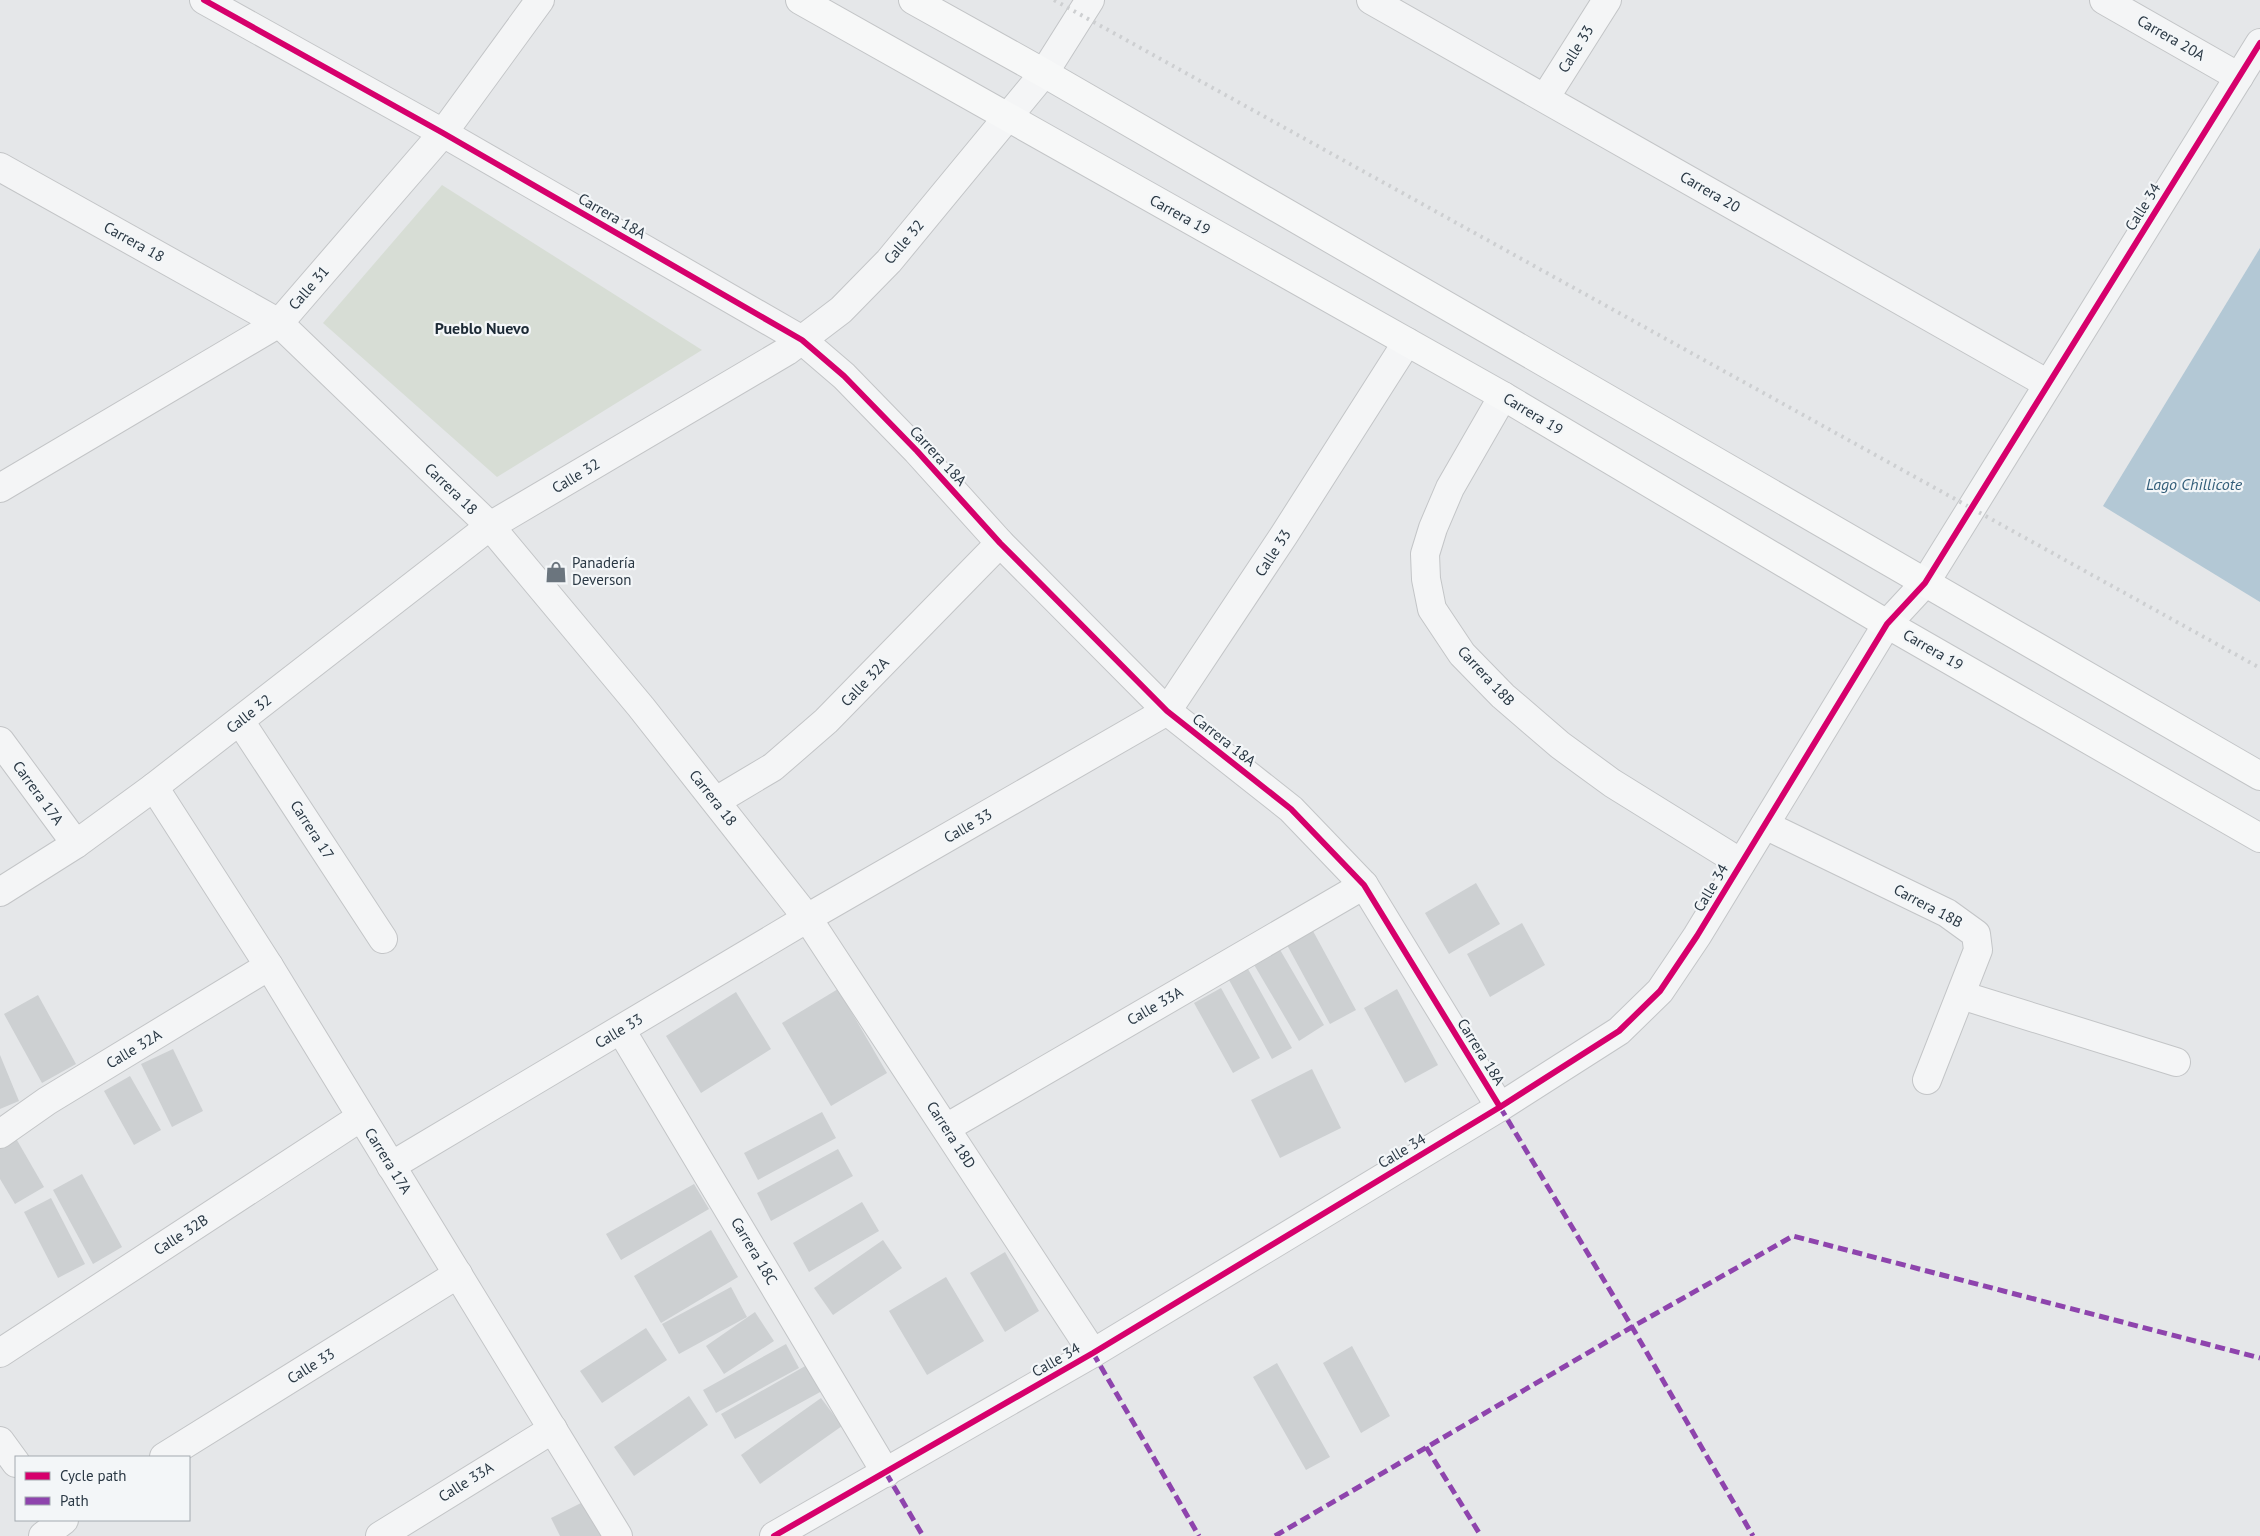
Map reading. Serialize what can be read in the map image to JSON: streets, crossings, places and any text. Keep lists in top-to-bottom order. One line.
{"streets":{"main road":["Carrera 19"],"street":["Carrera 20A","Calle 33","Carrera 20","Calle 34","Carrera 18A","Carrera 18","Calle 32","Calle 31","Carrera 18B","Calle 32A","Carrera 17A","Carrera 17","Calle 33A","Carrera 18D","Calle 32B","Carrera 18C"]},"crossings":[["Carrera 20A","Calle 34"],["Calle 33","Carrera 20"],["Calle 33","Carrera 19"],["Calle 33","Carrera 18A"],["Calle 33","Carrera 18"],["Calle 33","Carrera 17A"],["Calle 33","Carrera 18D"],["Calle 33","Carrera 18C"],["Carrera 20","Calle 34"],["Calle 34","Carrera 19"],["Calle 34","Carrera 18A"],["Calle 34","Carrera 18B"],["Calle 34","Carrera 18D"],["Calle 34","Carrera 18C"],["Carrera 19","Calle 32"],["Carrera 19","Carrera 18B"],["Carrera 18A","Calle 32"],["Carrera 18A","Calle 31"],["Carrera 18A","Calle 32A"],["Carrera 18A","Calle 33A"],["Carrera 18","Calle 32"],["Carrera 18","Calle 31"],["Carrera 18","Calle 32A"],["Carrera 18","Carrera 18D"],["Calle 32","Carrera 17A"],["Calle 32","Carrera 17"],["Calle 32A","Carrera 17A"],["Carrera 17A","Calle 33A"],["Carrera 17A","Calle 32B"],["Calle 33A","Carrera 18D"]],"districts":["Pueblo Nuevo"],"water":["Lago Chillicote"],"places":{"shop":["Panadería Deverson"]},"legend":["Cycle path","Path"]}
